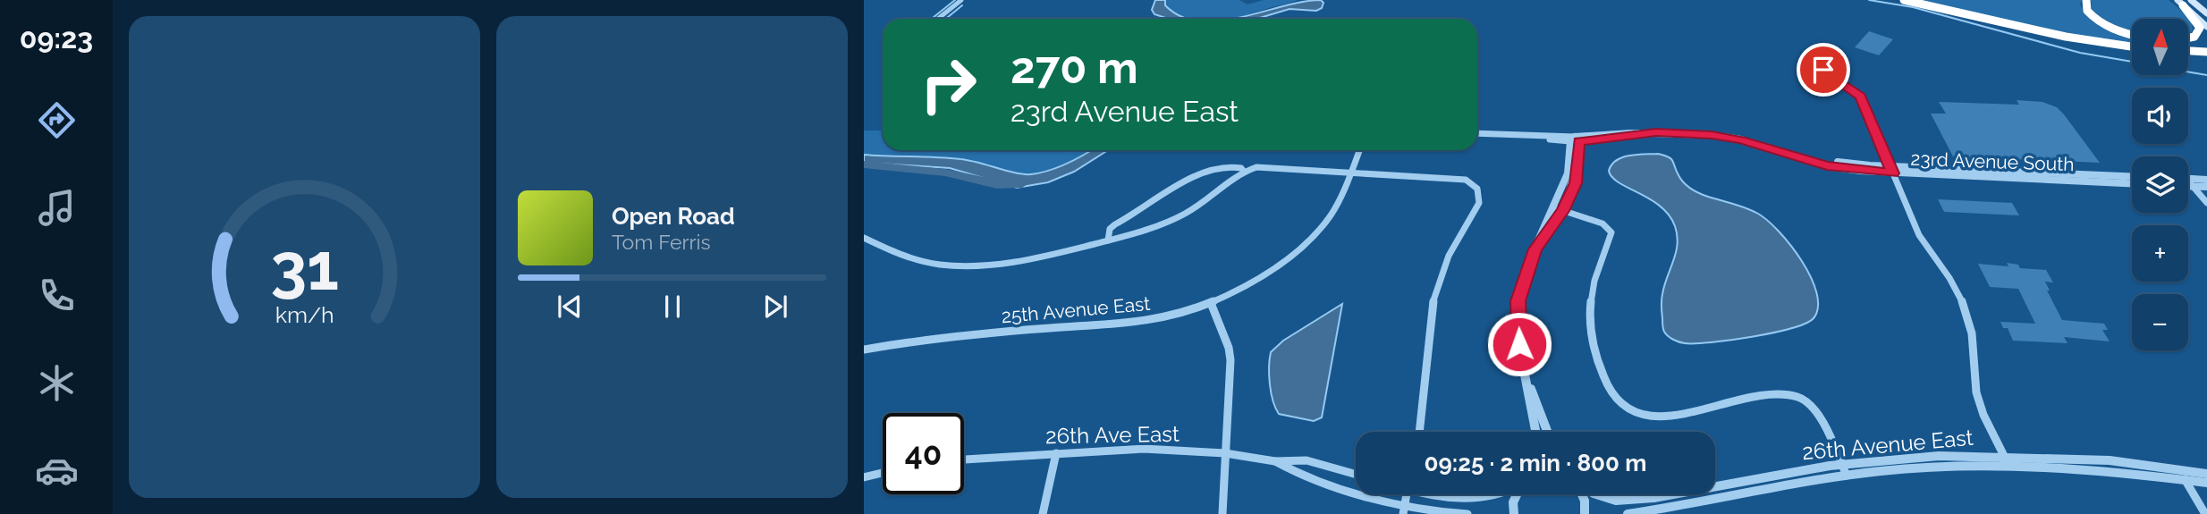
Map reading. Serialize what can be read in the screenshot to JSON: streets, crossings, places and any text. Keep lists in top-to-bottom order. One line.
{"streets":{"street":["23rd Avenue South","25th Avenue East","26th Ave East","26th Avenue East"]},"north":"top","page":{"tabs":"09:23","map_buttons":["+","−"],"turn":["270 m","23rd Avenue East"],"song":["Open Road","Tom Ferris"],"limit":"40","trip":"09:25 · 2 min · 800 m","gauge":["31","km/h"]}}
